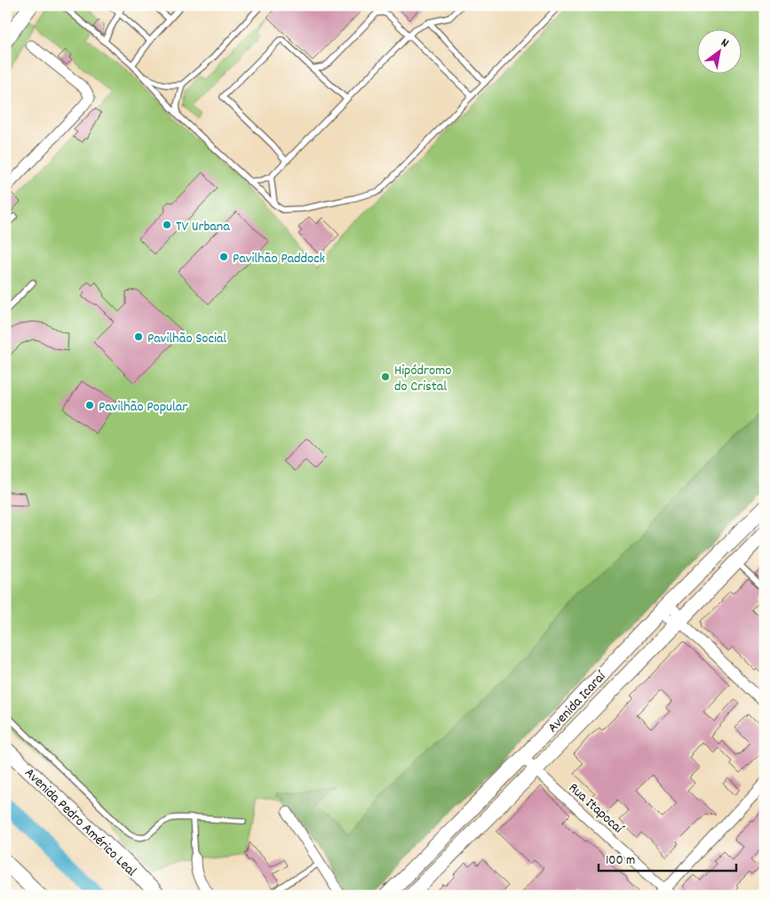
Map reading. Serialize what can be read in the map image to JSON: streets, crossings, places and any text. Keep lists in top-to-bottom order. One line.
{"streets":{"main road":["Avenida Icaraí","Avenida Pedro Américo Leal"],"street":["Rua Itapocaí"]},"crossings":[["Avenida Icaraí","Rua Itapocaí"]],"places":["TV Urbana","Pavilhão Paddock","Pavilhão Social","Hipódromo do Cristal","Pavilhão Popular"],"scale_bar":"100 m","north":"top right"}
